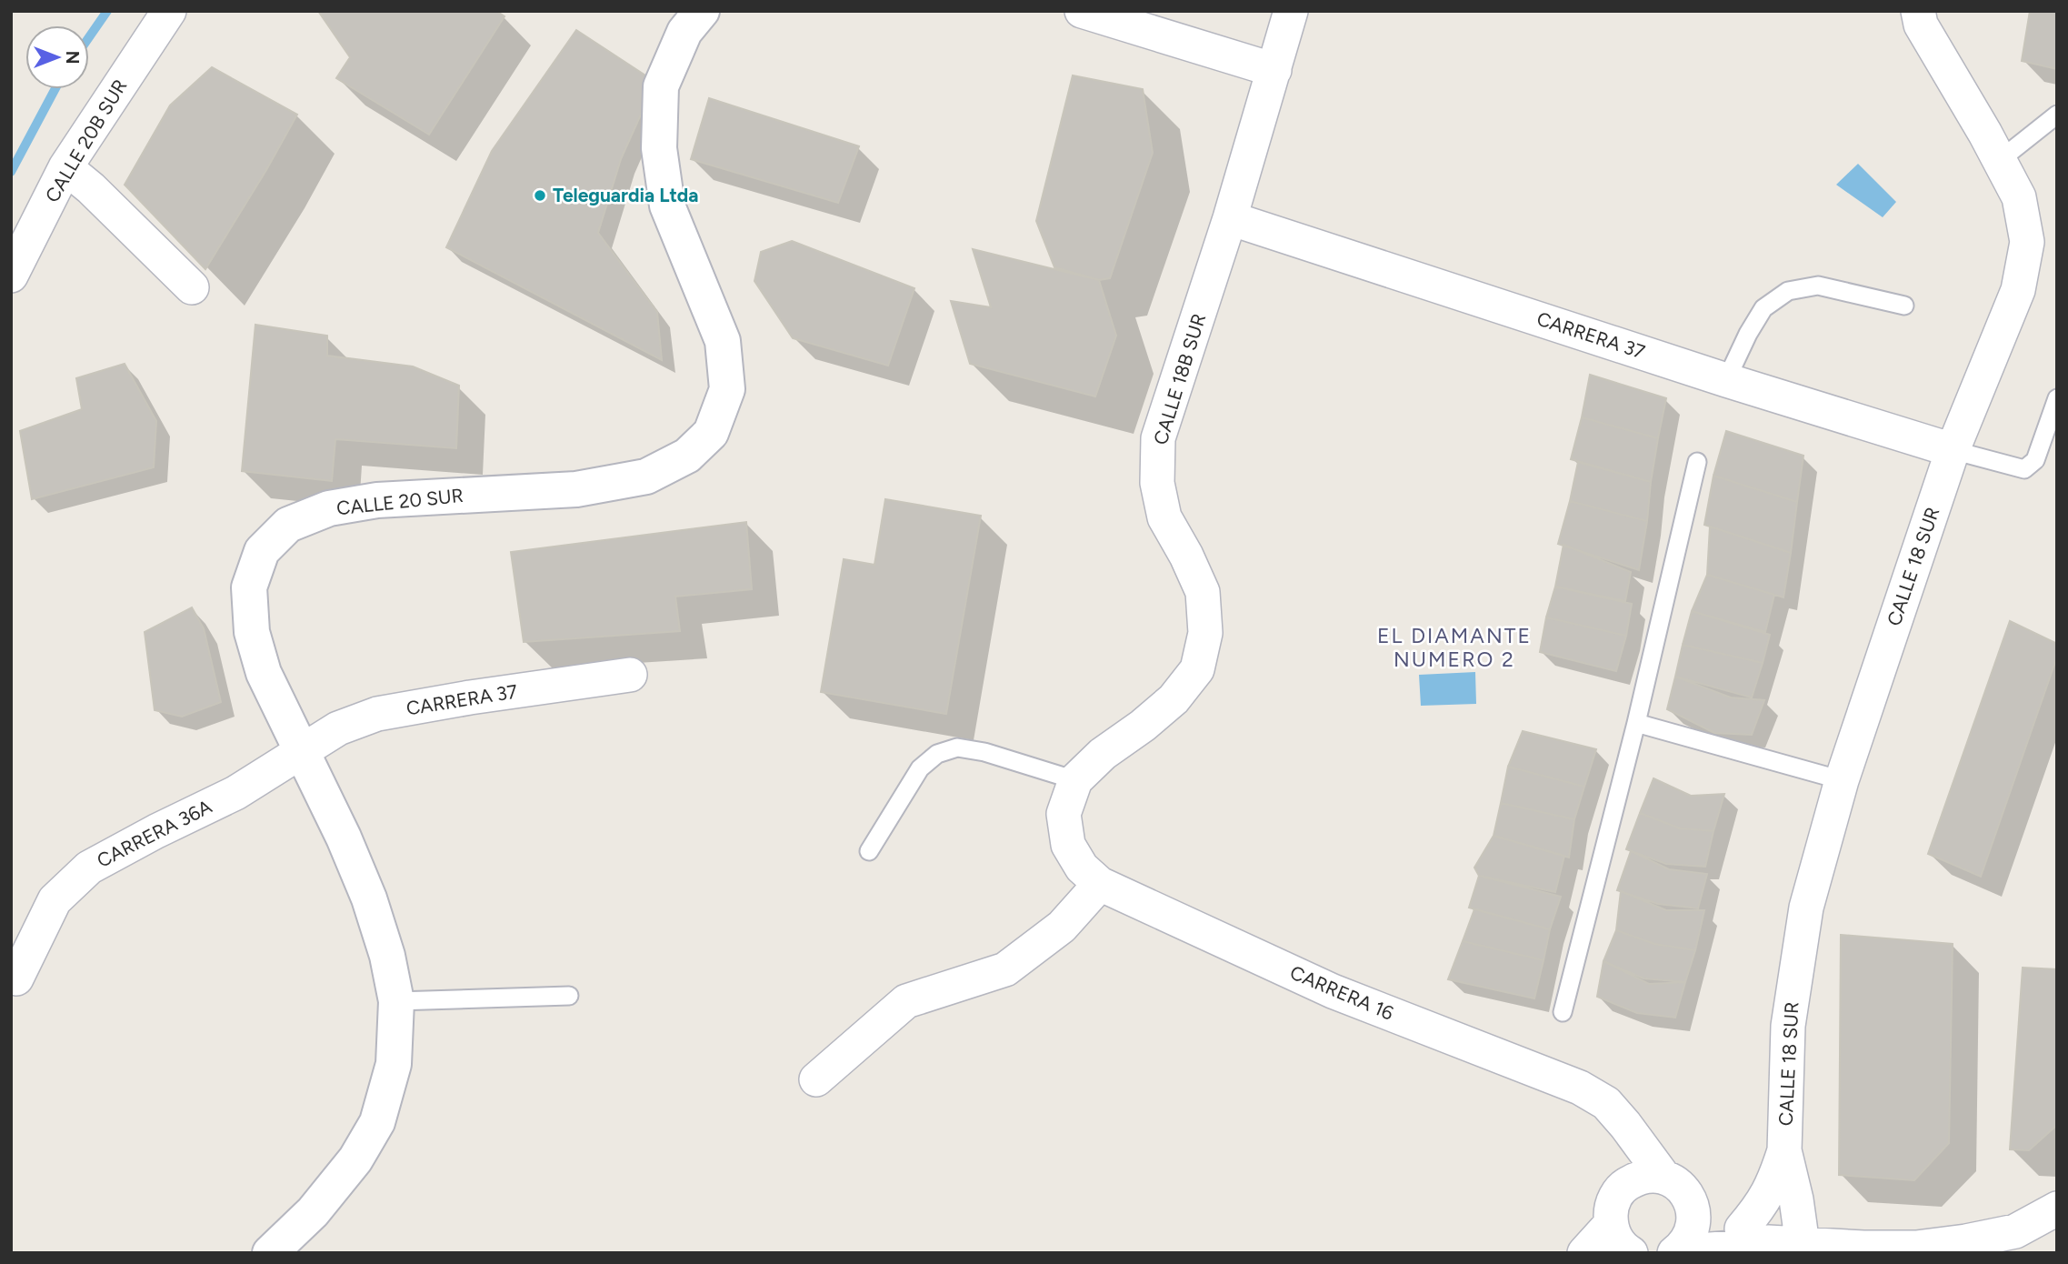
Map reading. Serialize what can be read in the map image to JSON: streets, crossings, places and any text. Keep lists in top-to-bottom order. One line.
{"streets":{"street":["CALLE 20B SUR","CARRERA 37","CALLE 18B SUR","CALLE 20 SUR","CALLE 18 SUR","CARRERA 36A","CARRERA 16"]},"crossings":[["CARRERA 37","CALLE 18B SUR"],["CARRERA 37","CALLE 20 SUR"],["CARRERA 37","CALLE 18 SUR"],["CARRERA 37","CARRERA 36A"],["CALLE 18B SUR","CARRERA 16"],["CALLE 20 SUR","CARRERA 36A"]],"districts":["EL DIAMANTE NUMERO 2"],"places":["Teleguardia Ltda"],"north":"right"}
